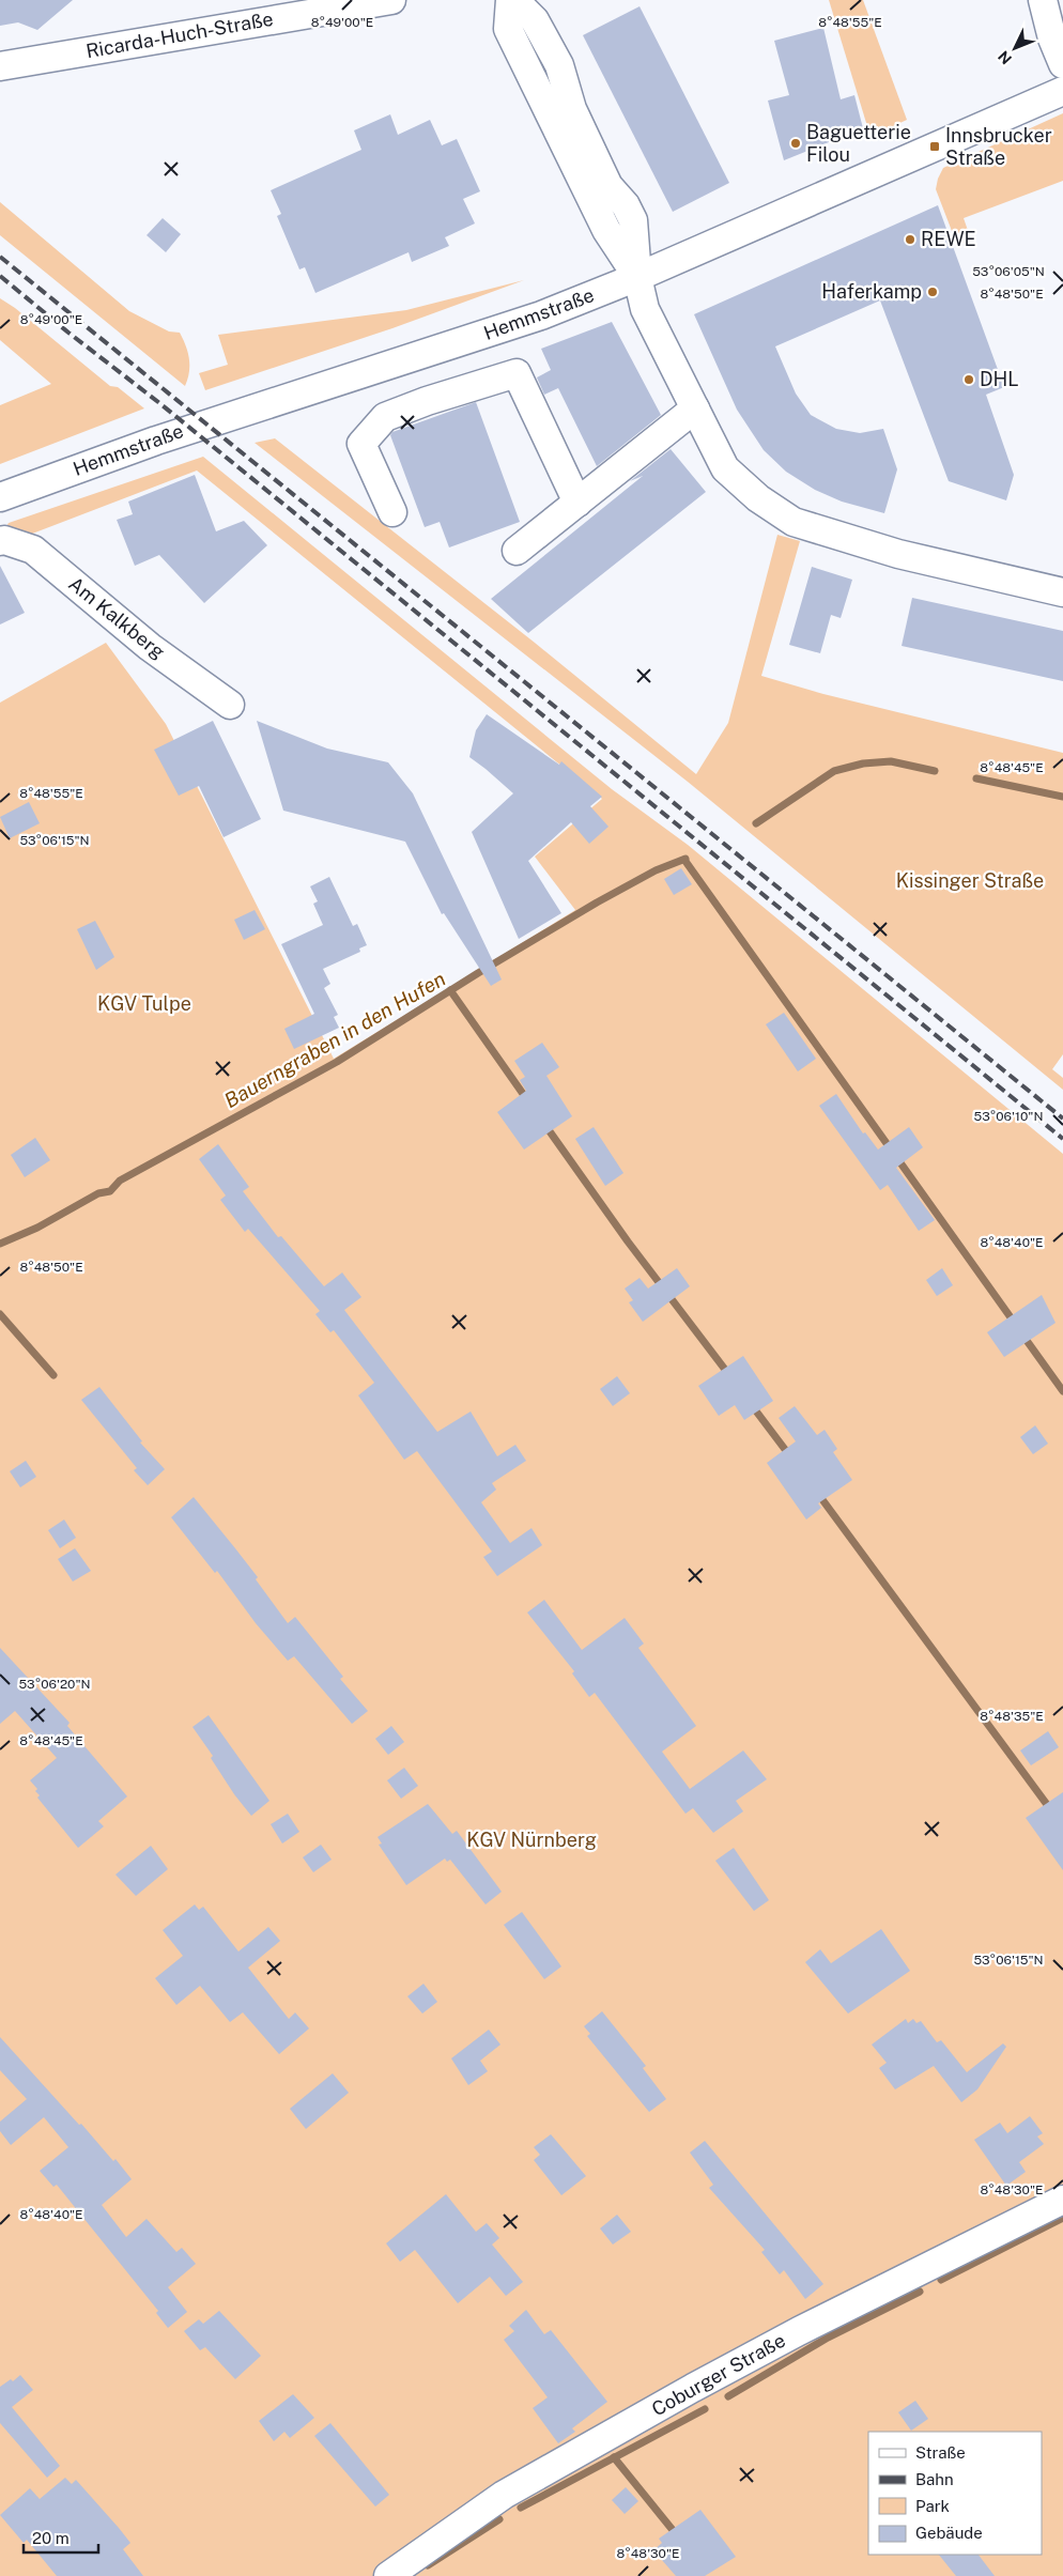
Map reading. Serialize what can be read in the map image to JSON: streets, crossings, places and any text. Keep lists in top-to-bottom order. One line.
{"streets":{"street":["Ricarda-Huch-Straße","Hemmstraße","Am Kalkberg","Coburger Straße"]},"water":["Bauerngraben in den Hufen"],"parks":["Kissinger Straße","KGV Tulpe","KGV Nürnberg"],"places":{"other":["Baguetterie Filou","REWE","Haferkamp","DHL"],"transit":["Innsbrucker Straße"]},"legend":["Straße","Bahn","Park","Gebäude"],"scale_bar":"20 m","north":"bottom left","coordinates":["8°49'00\"E","8°48'55\"E","53°06'05\"N","8°48'50\"E","8°48'45\"E","53°06'15\"N","53°06'10\"N","8°48'40\"E","53°06'20\"N","8°48'35\"E","8°48'30\"E"]}
